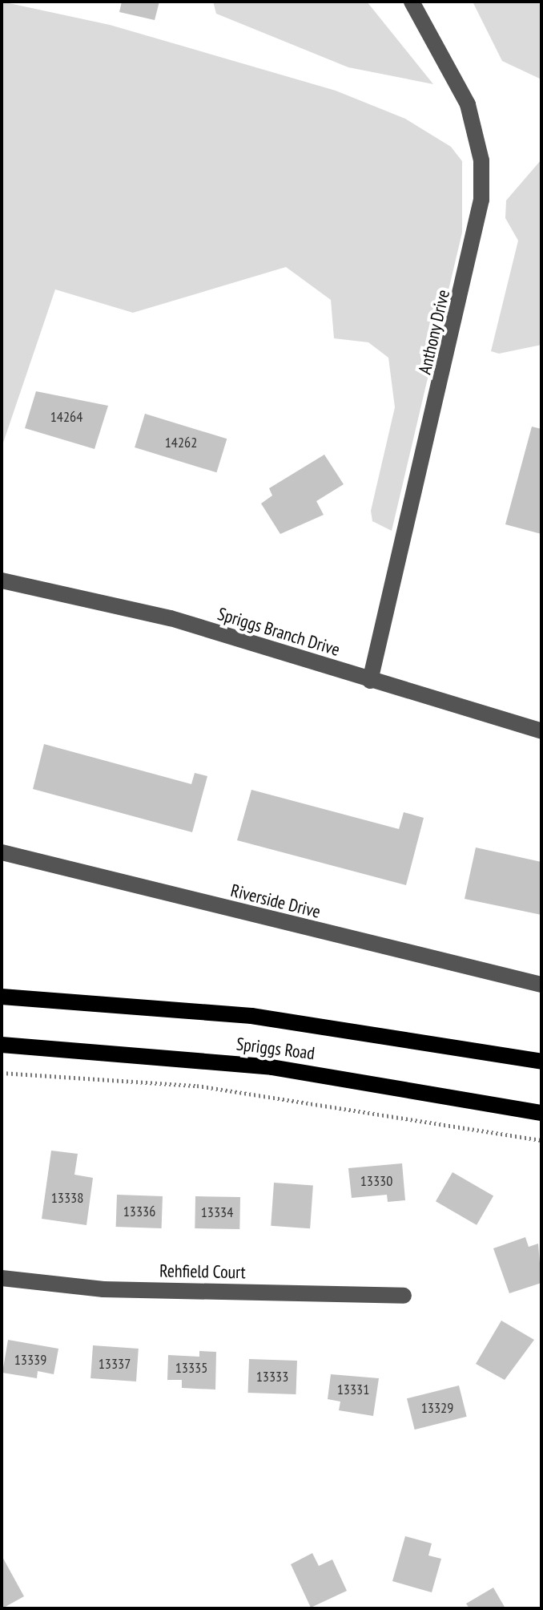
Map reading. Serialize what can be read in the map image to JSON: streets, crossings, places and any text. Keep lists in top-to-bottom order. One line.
{"streets":{"main road":["Spriggs Road"],"street":["Anthony Drive","Spriggs Branch Drive","Riverside Drive","Rehfield Court"]},"crossings":[["Anthony Drive","Spriggs Branch Drive"]],"house_numbers":["14264","14262","13330","13338","13336","13334","13339","13337","13335","13333","13331","13329"]}
